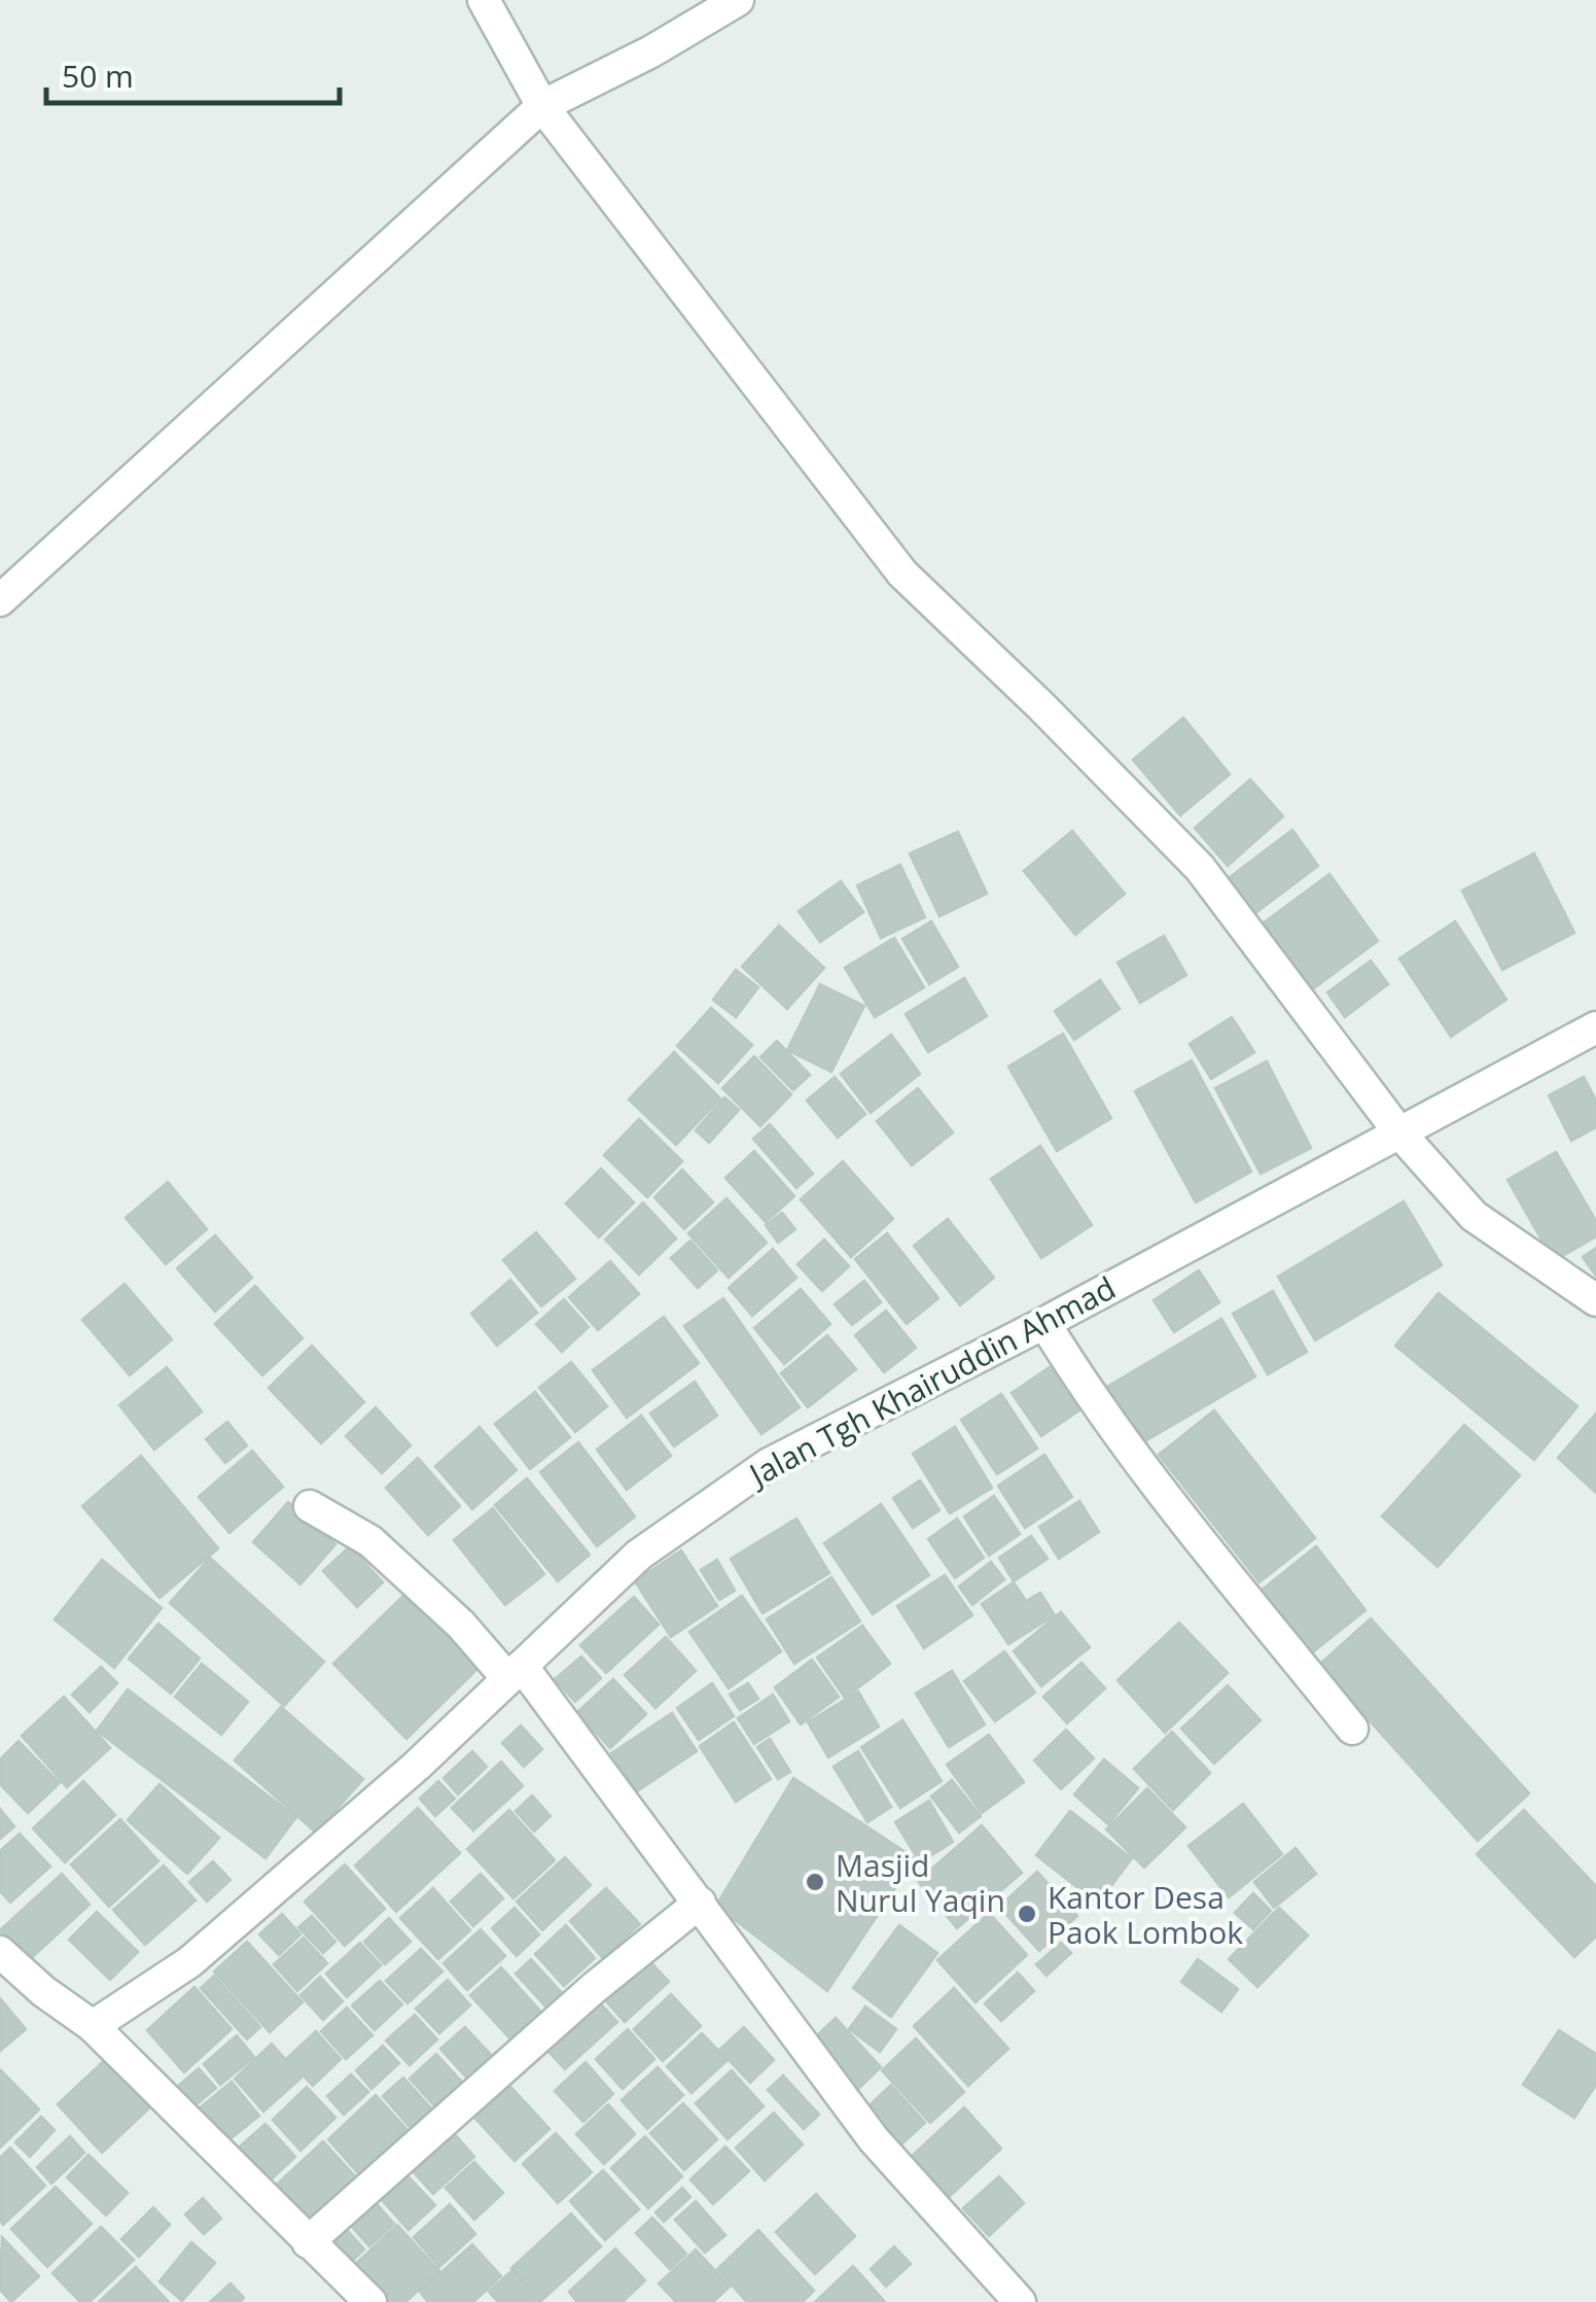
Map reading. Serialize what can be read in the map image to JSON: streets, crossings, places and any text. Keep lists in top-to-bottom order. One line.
{"streets":{"street":["Jalan Tgh Khairuddin Ahmad"]},"places":["Masjid Nurul Yaqin","Kantor Desa Paok Lombok"],"scale_bar":"50 m"}
